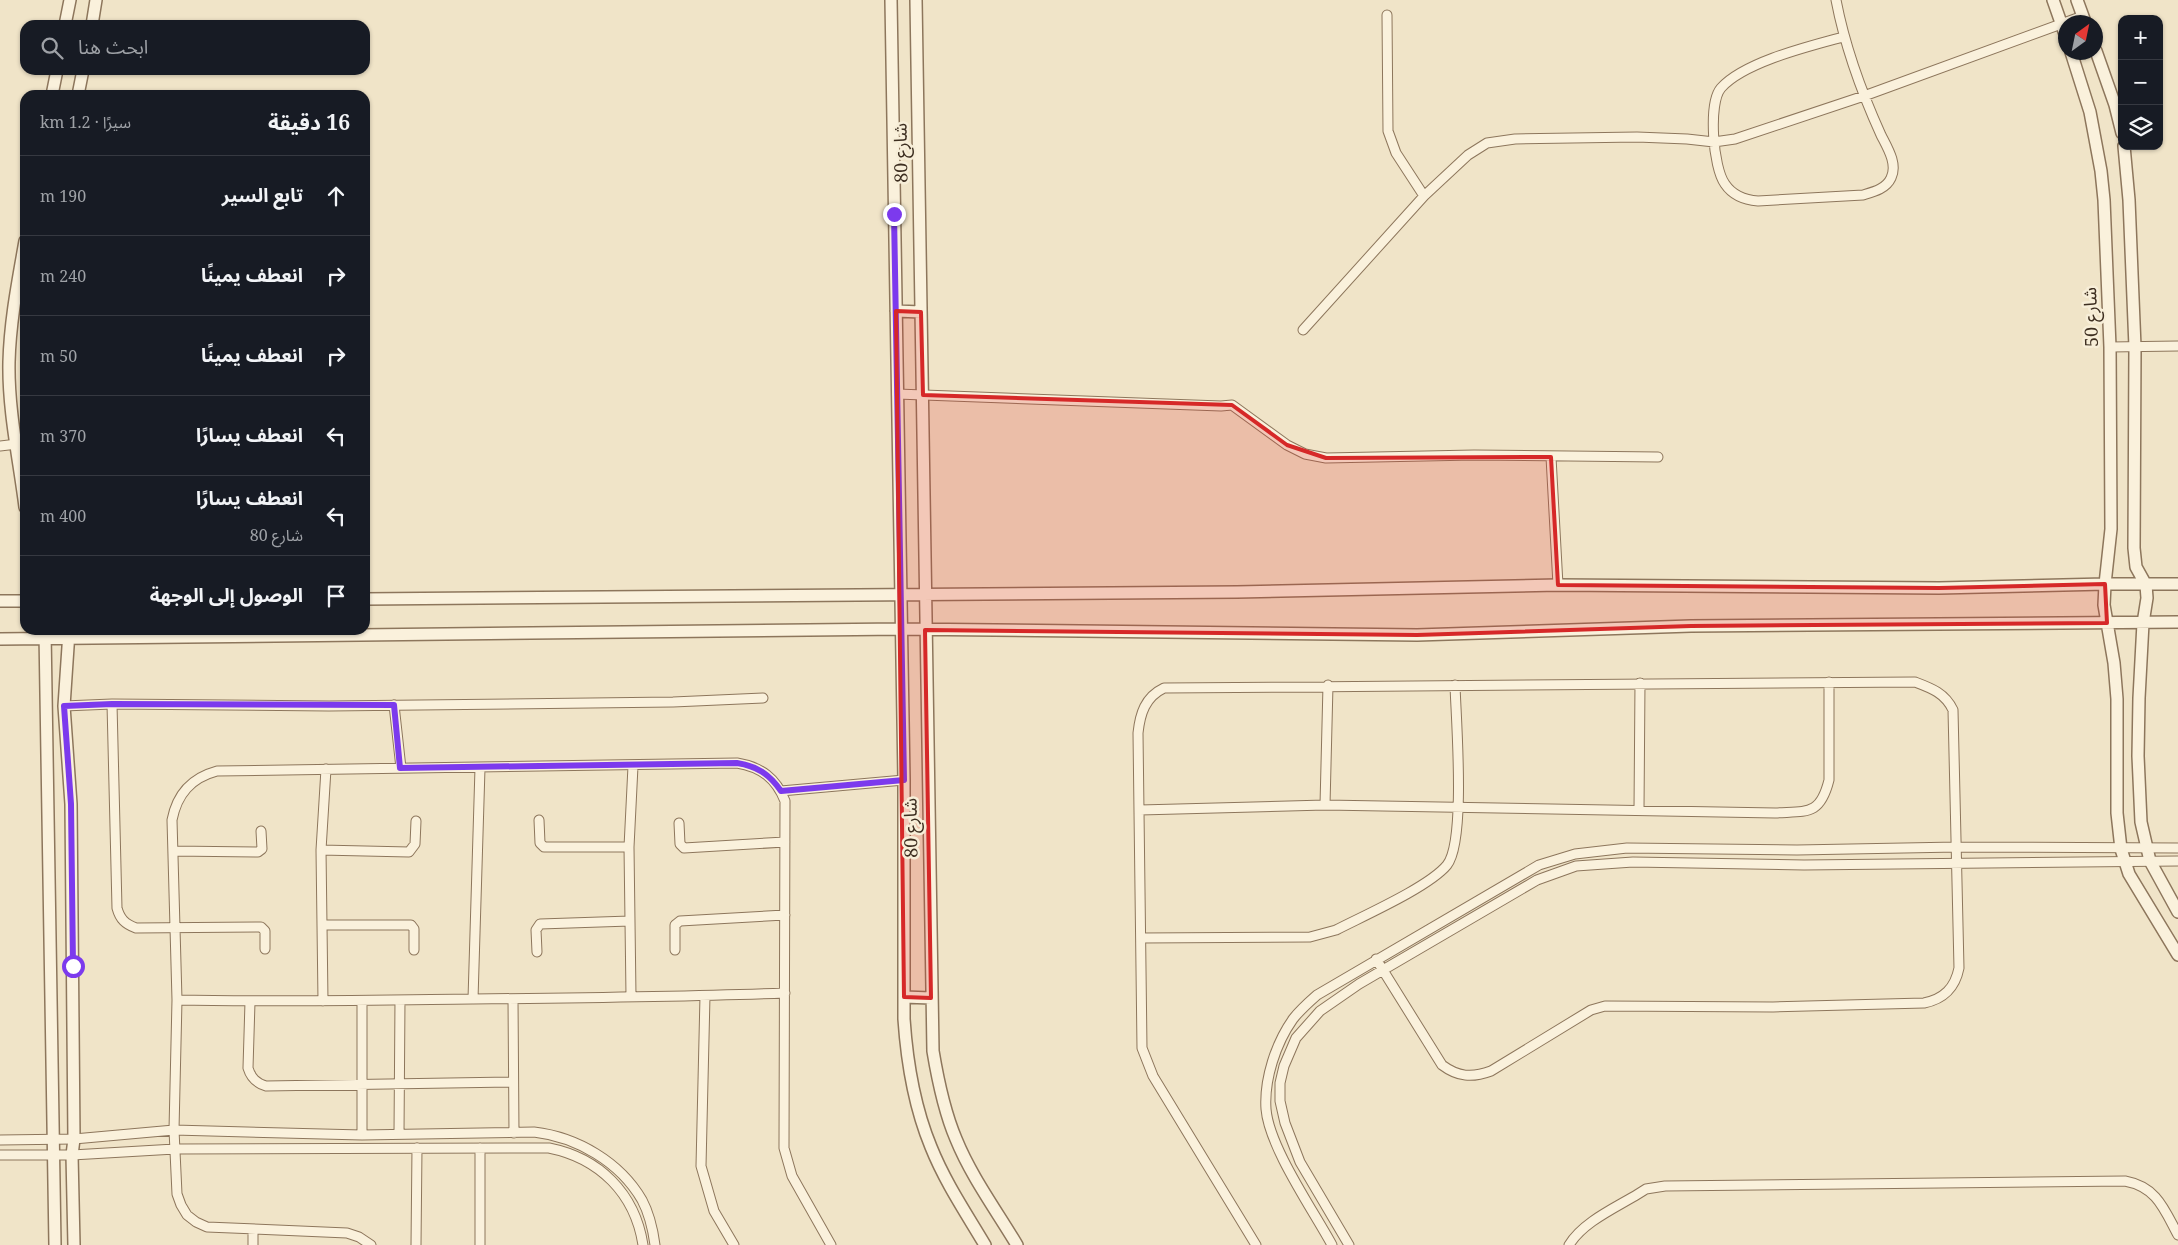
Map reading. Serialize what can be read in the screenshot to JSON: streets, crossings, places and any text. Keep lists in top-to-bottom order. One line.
{"streets":{"street":["شارع 80","شارع 50"]},"north":"top right","page":{"map_buttons":["+","−"],"search":"ابحث هنا","heading":["16 دقيقة","سيرًا · 1.2 km"],"list":[["تابع السير","190 m"],["انعطف يمينًا","240 m"],["انعطف يمينًا","50 m"],["انعطف يسارًا","370 m"],["انعطف يسارًا","شارع 80","400 m"],"الوصول إلى الوجهة"]}}
